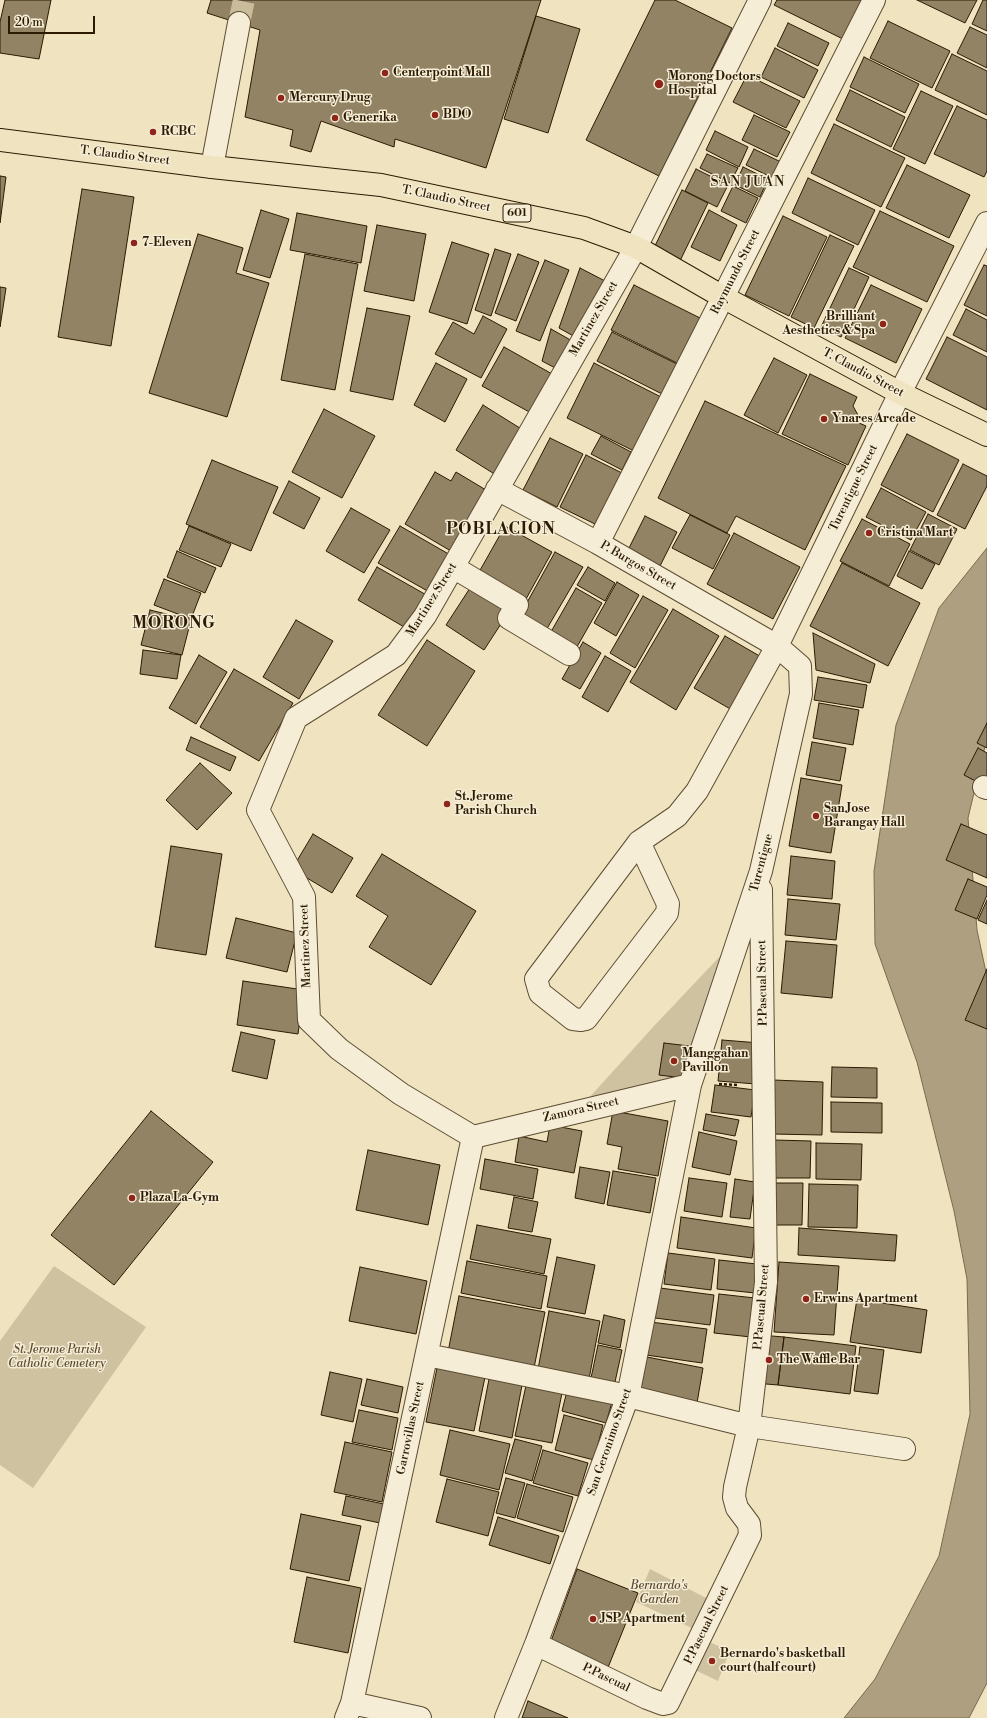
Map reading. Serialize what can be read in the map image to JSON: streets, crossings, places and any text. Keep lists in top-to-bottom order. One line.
{"streets":{"main road":["T. Claudio Street","601"],"street":["Raymundo Street","Martinez Street","Turentigue Street","P. Burgos Street","Turentigue","P.Pascual Street","Zamora Street","Garrovillas Street","San Geronimo Street","P.Pascual"]},"crossings":[["T. Claudio Street","Raymundo Street"],["T. Claudio Street","Martinez Street"],["T. Claudio Street","Turentigue Street"],["Raymundo Street","P. Burgos Street"],["Martinez Street","P. Burgos Street"],["Martinez Street","Zamora Street"],["Martinez Street","Garrovillas Street"],["Turentigue Street","P. Burgos Street"],["Turentigue Street","Turentigue"],["P. Burgos Street","Turentigue"],["Turentigue","P.Pascual Street"],["Turentigue","Zamora Street"],["Turentigue","San Geronimo Street"],["P.Pascual Street","P.Pascual"],["Zamora Street","Garrovillas Street"],["Zamora Street","San Geronimo Street"],["San Geronimo Street","P.Pascual"]],"districts":["SAN JUAN","POBLACION","MORONG"],"parks":["St. Jerome Parish Catholic Cemetery","Bernardo's Garden"],"places":["Centerpoint Mall","Morong Doctors Hospital","Mercury Drug","BDO","Generika","RCBC","7-Eleven","Brilliant Aesthetics & Spa","Ynares Arcade","Cristina Mart","St. Jerome Parish Church","San Jose Barangay Hall","Manggahan Pavillon","Plaza La-Gym","Erwins Apartment","The Waffle Bar","JSP Apartment","Bernardo's basketball court (half court)"],"scale_bar":"20 m"}
